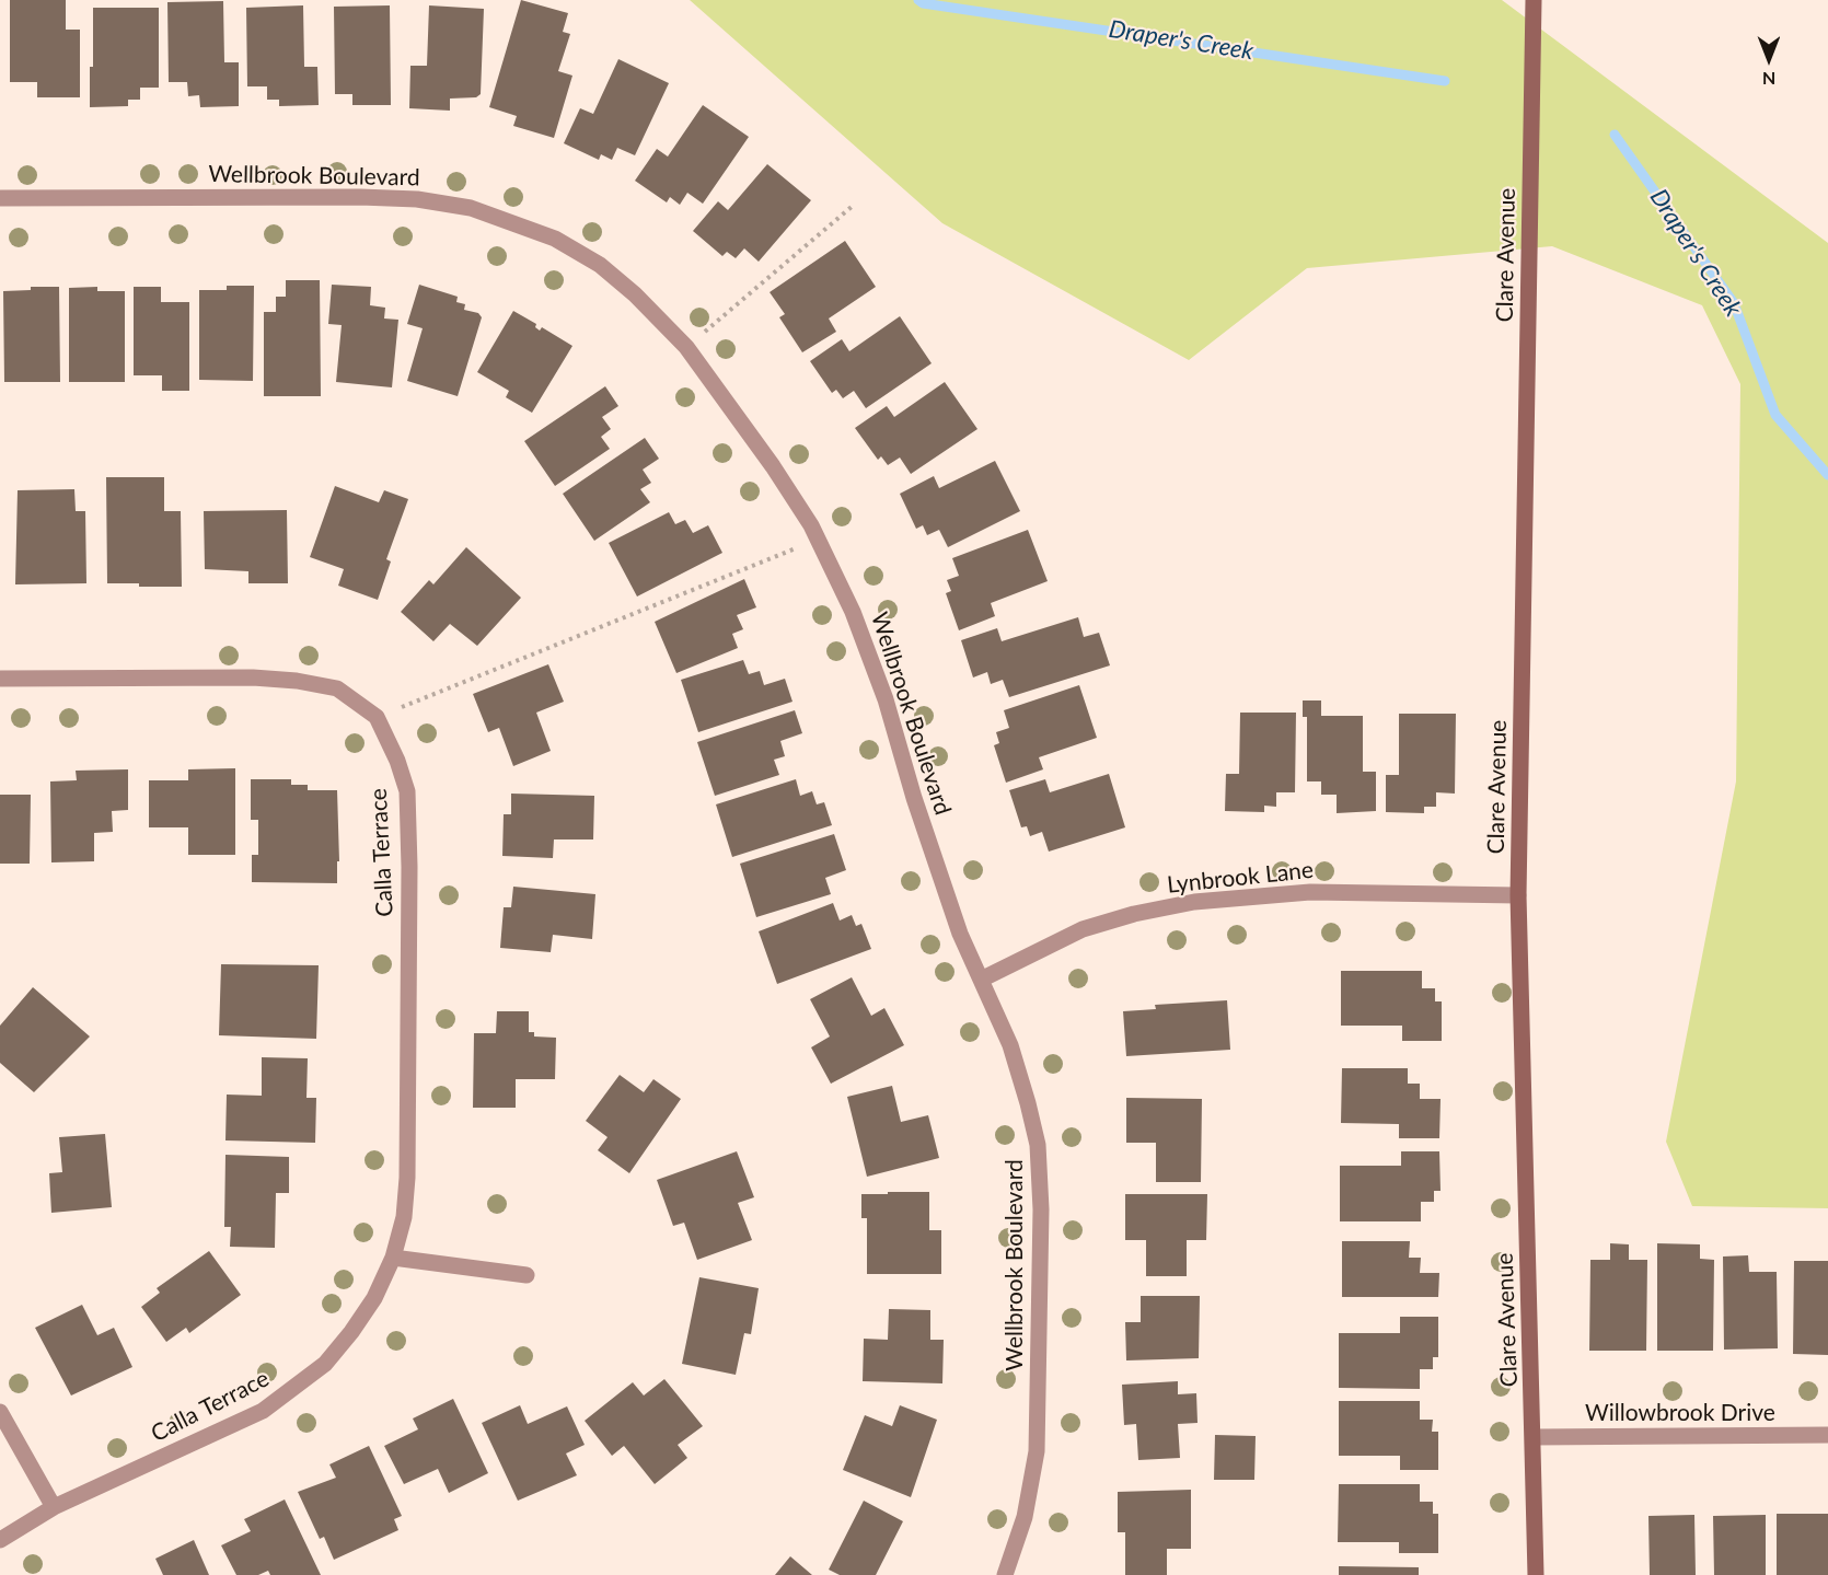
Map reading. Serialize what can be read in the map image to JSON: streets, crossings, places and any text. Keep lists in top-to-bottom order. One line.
{"streets":{"street":["Wellbrook Boulevard","Clare Avenue","Calla Terrace","Lynbrook Lane","Willowbrook Drive"]},"crossings":[["Wellbrook Boulevard","Lynbrook Lane"],["Clare Avenue","Lynbrook Lane"],["Clare Avenue","Willowbrook Drive"]],"water":["Draper's Creek"],"north":"bottom"}
